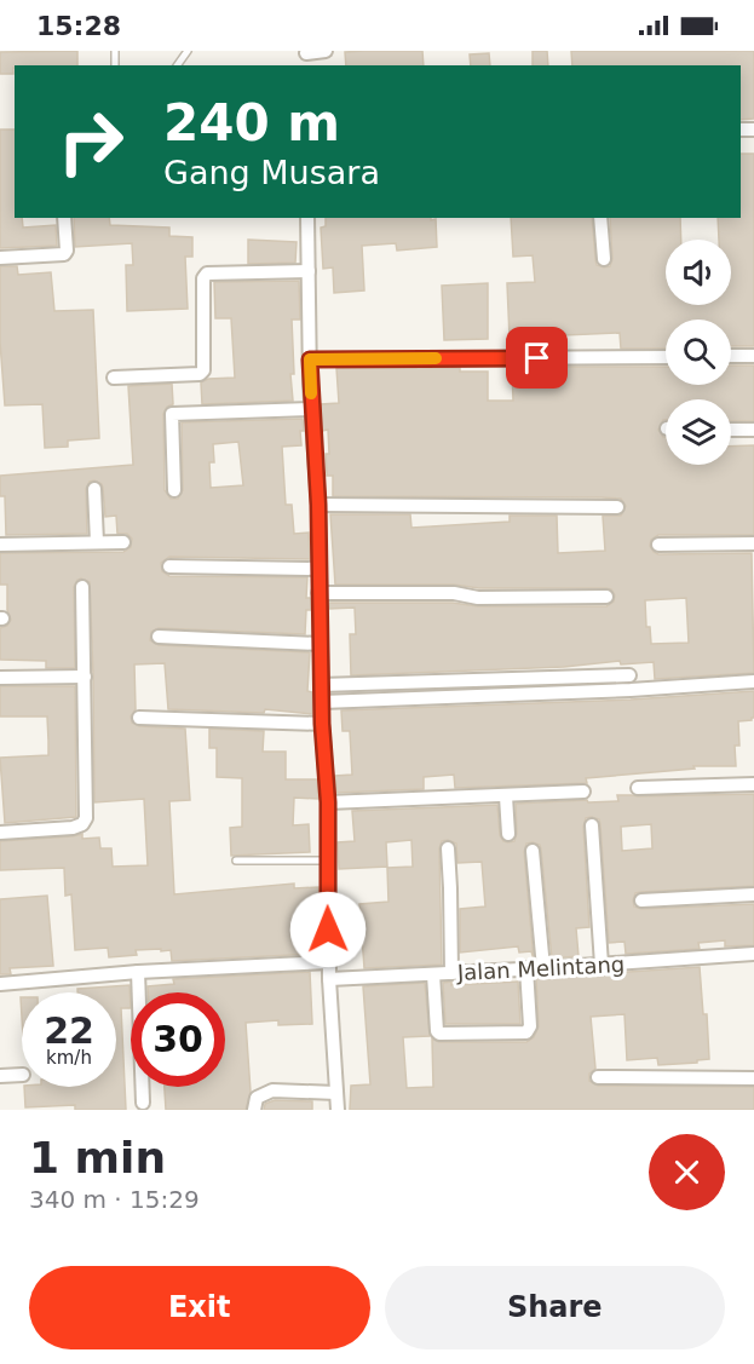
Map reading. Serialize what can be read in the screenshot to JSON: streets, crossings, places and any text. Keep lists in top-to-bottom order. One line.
{"streets":{"street":["Jalan Melintang"]},"page":{"status":"15:28","turn":["240 m","Gang Musara"],"speed":"22 km/h","limit":"30","heading":["1 min","340 m · 15:29"],"buttons":["Exit","Share"]}}
